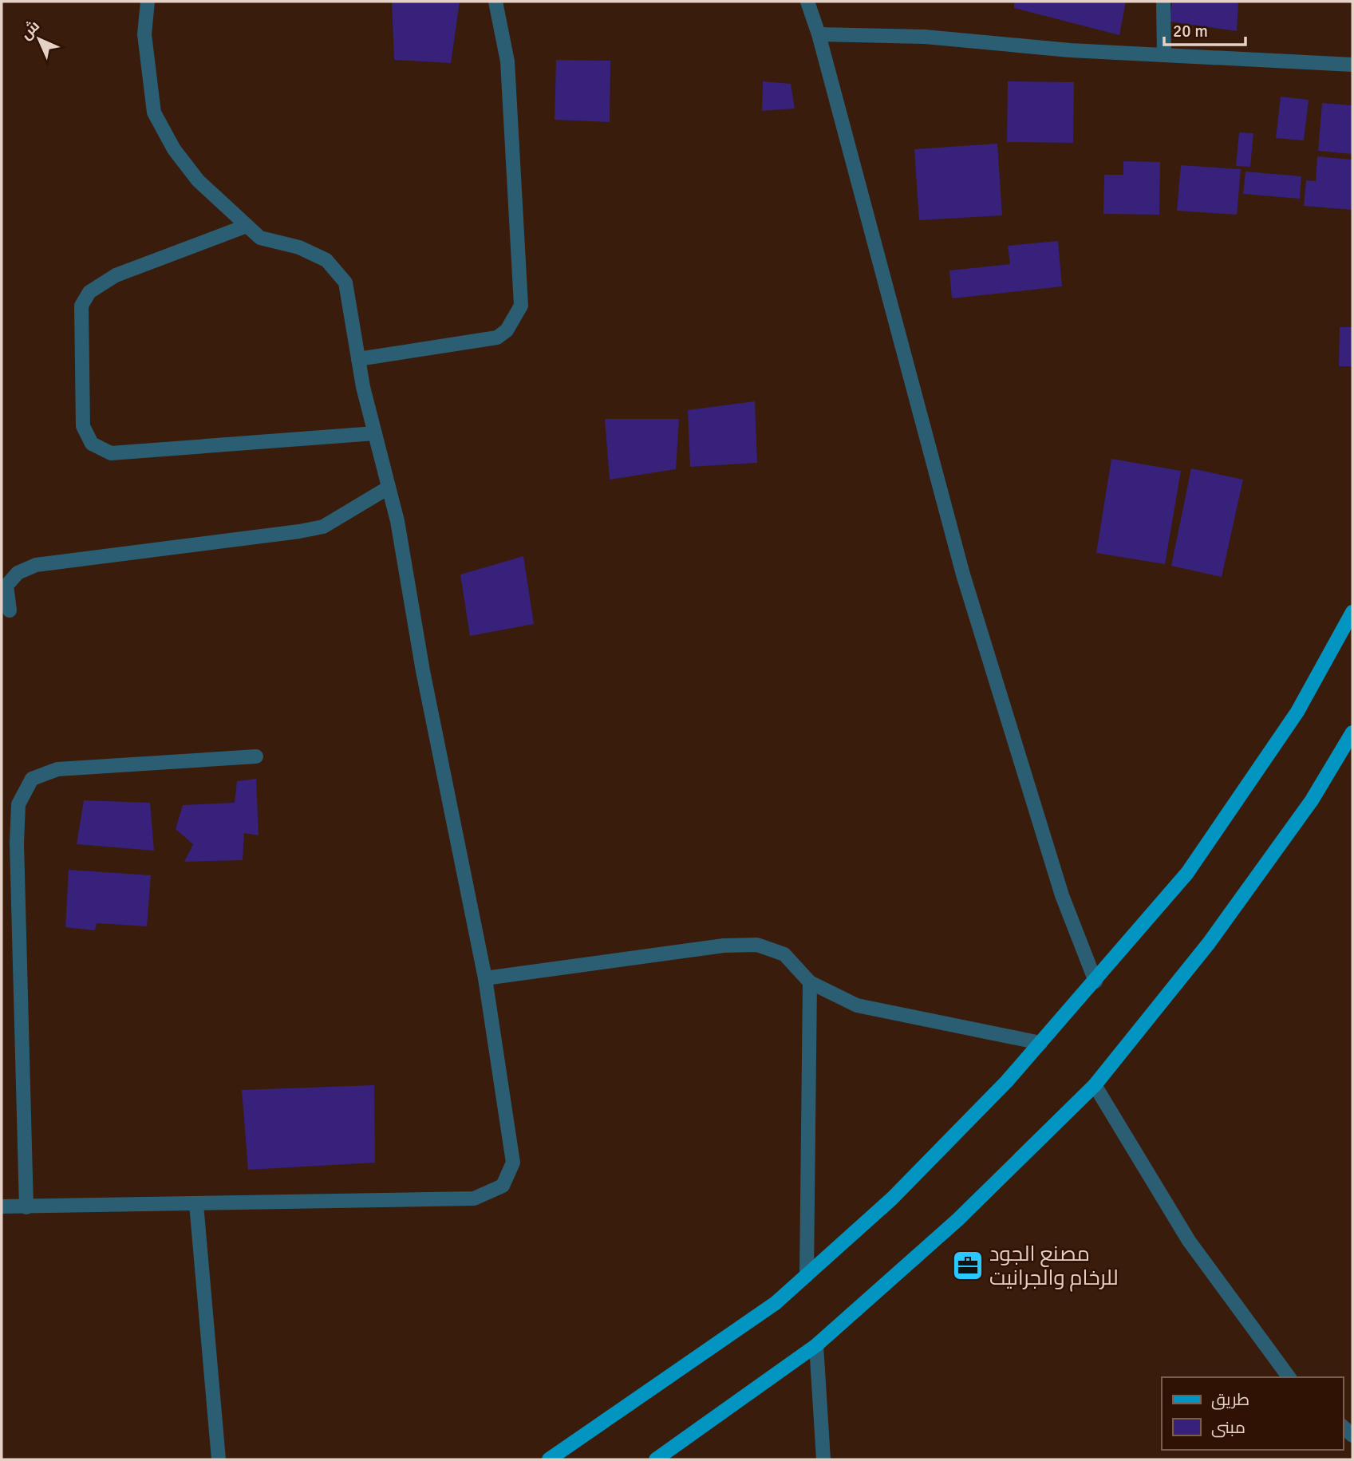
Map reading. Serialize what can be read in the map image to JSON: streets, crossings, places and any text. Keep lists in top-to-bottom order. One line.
{"places":{"office":["مصنع الجود للرخام والجرانيت"]},"legend":["طريق","مبنى"],"scale_bar":"20 m","north":"top left"}
